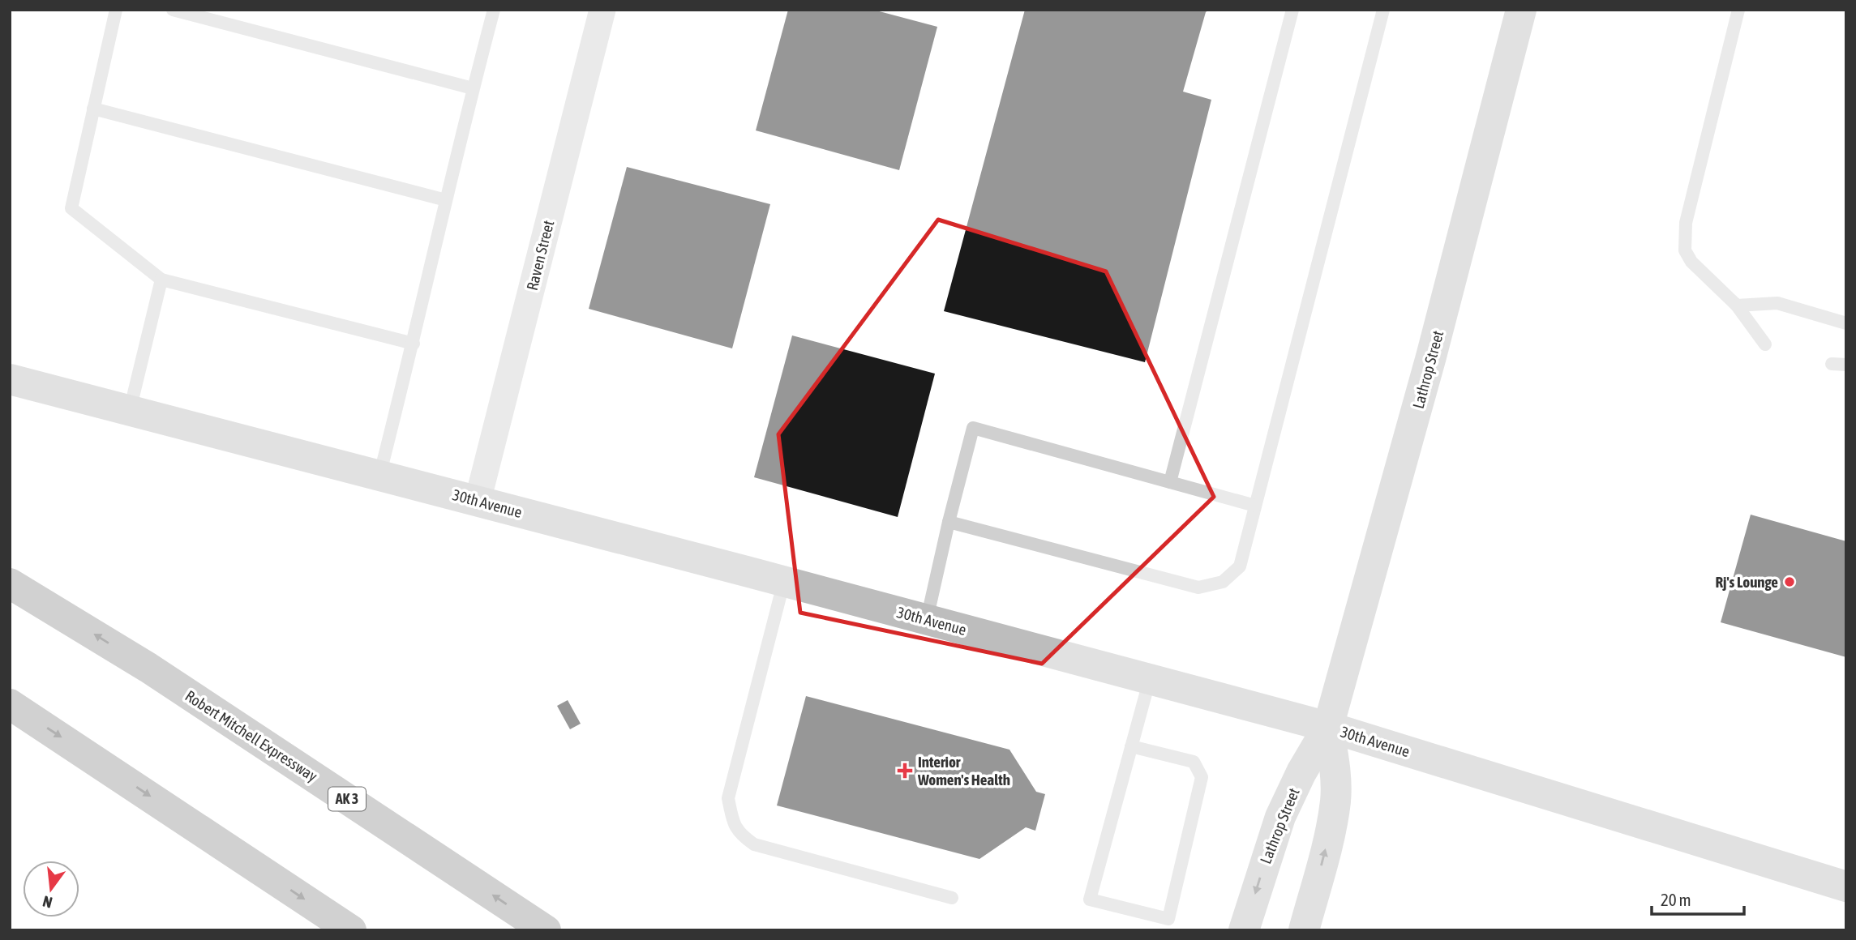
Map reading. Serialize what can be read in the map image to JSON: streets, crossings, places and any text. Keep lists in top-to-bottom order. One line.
{"streets":{"highway":["Robert Mitchell Expressway","AK 3"],"main road":["Lathrop Street","30th Avenue"],"street":["Raven Street"]},"crossings":[["Raven Street","30th Avenue"],["Lathrop Street","30th Avenue"]],"places":{"other":["Rj's Lounge"],"health":["Interior Women's Health"]},"scale_bar":"20 m","north":"bottom"}
